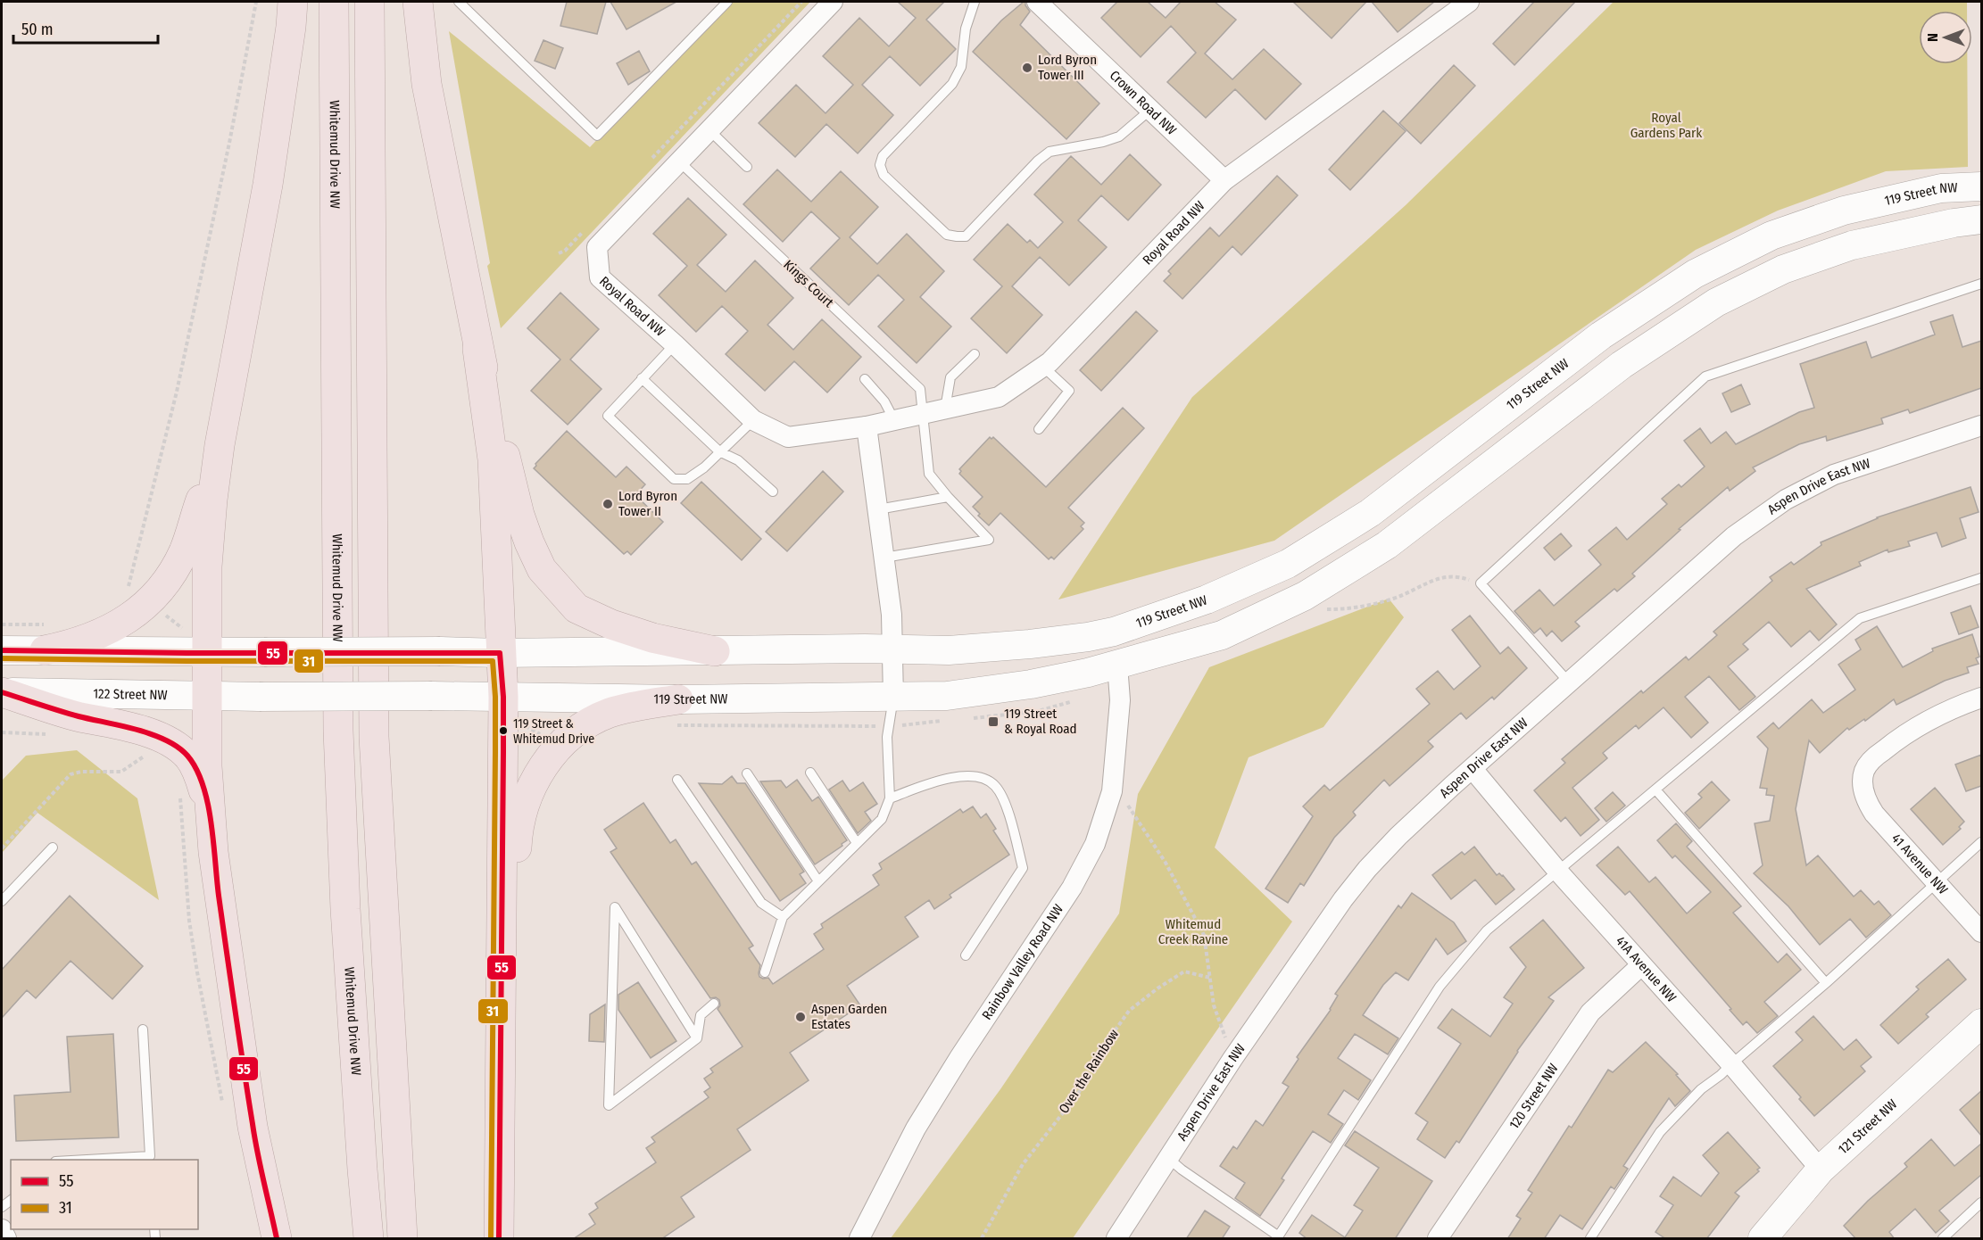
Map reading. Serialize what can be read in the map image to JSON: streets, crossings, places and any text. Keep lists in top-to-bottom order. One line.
{"streets":{"highway":["Whitemud Drive NW"],"main road":["119 Street NW","122 Street NW","121 Street NW"],"street":["Crown Road NW","Royal Road NW","Aspen Drive East NW","41 Avenue NW","Rainbow Valley Road NW","41A Avenue NW","120 Street NW"],"lane":["Kings Court"],"path":["Over the Rainbow"]},"crossings":[["Crown Road NW","Royal Road NW"],["119 Street NW","122 Street NW"],["119 Street NW","Rainbow Valley Road NW"],["Royal Road NW","Kings Court"],["Aspen Drive East NW","41A Avenue NW"],["41A Avenue NW","120 Street NW"],["41A Avenue NW","121 Street NW"]],"parks":["Royal Gardens Park","Whitemud Creek Ravine"],"places":{"other":["Lord Byron Tower III","Lord Byron Tower II","119 Street & Whitemud Drive","Aspen Garden Estates"],"transit":["119 Street & Royal Road"]},"lines":["transit line 55","transit line 31"],"legend":["55","31"],"scale_bar":"50 m","north":"left"}
